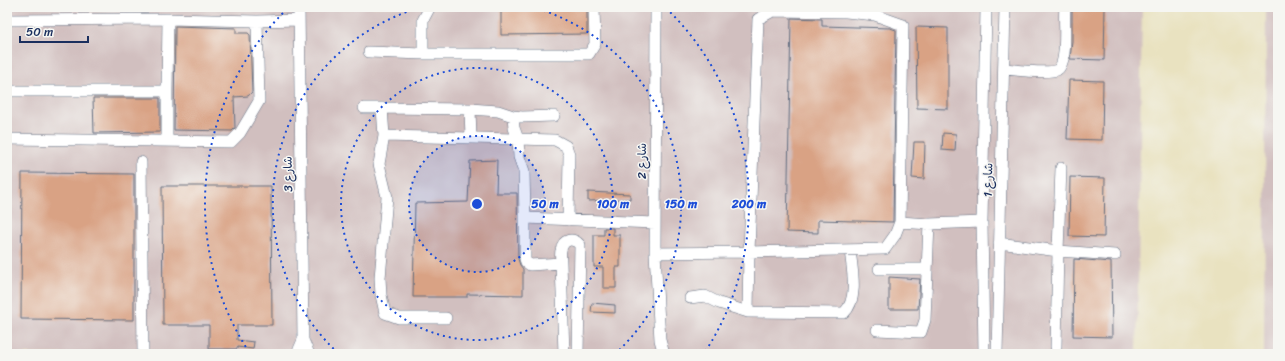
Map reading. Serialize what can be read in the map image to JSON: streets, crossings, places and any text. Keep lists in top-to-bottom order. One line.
{"streets":{"street":["شارع 2","شارع 3","شارع 1"]},"scale_bar":"50 m","rings":["50 m","100 m","150 m","200 m"]}
